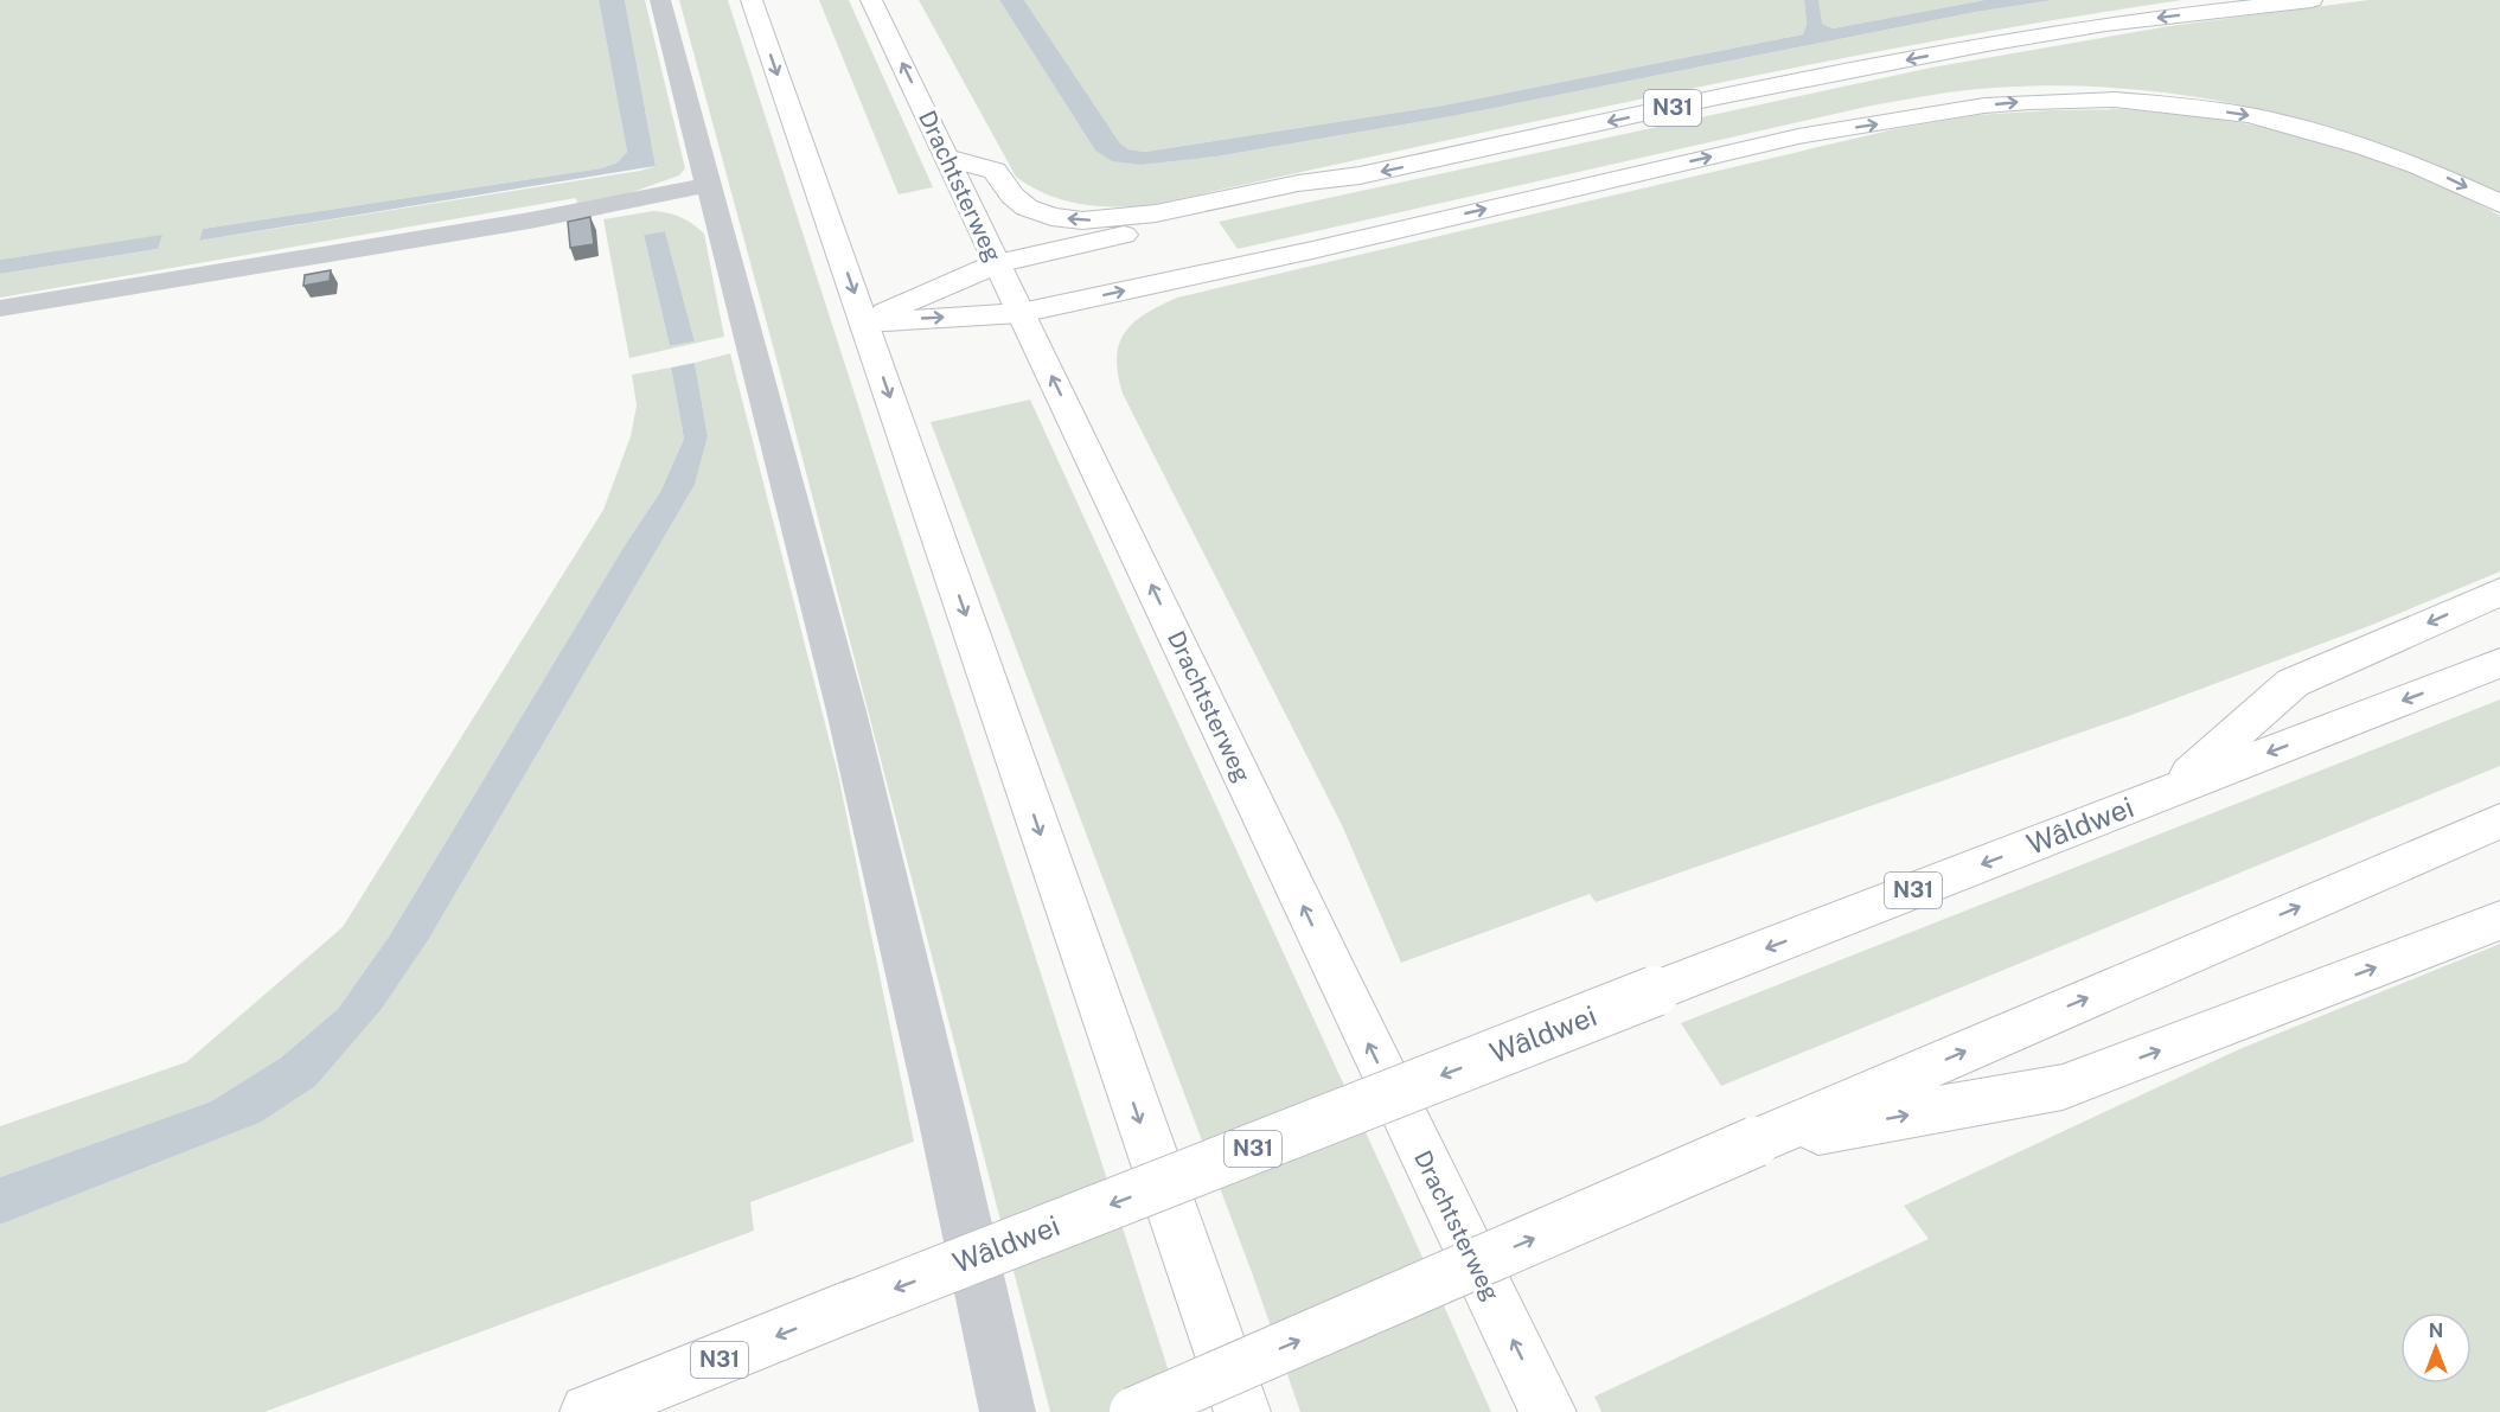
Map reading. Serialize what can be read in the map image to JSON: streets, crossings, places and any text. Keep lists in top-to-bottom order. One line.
{"streets":{"main road":["N31","Drachtsterweg","Wâldwei"]},"crossings":[["N31","Drachtsterweg"],["N31","Wâldwei"]],"north":"top"}
